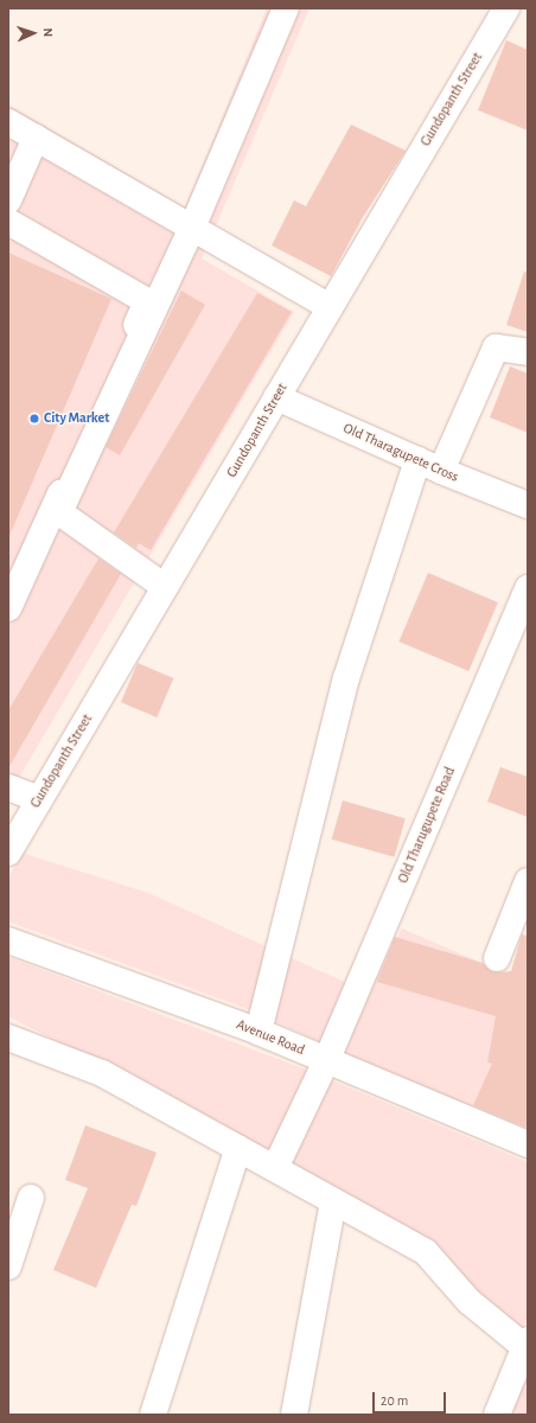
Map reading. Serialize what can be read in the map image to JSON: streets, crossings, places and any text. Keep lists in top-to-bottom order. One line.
{"streets":{"street":["Gundopanth Street","Old Tharagupete Cross","Old Tharugupete Road","Avenue Road"]},"crossings":[["Gundopanth Street","Old Tharagupete Cross"],["Old Tharugupete Road","Avenue Road"]],"places":["City Market"],"scale_bar":"20 m","north":"right"}
